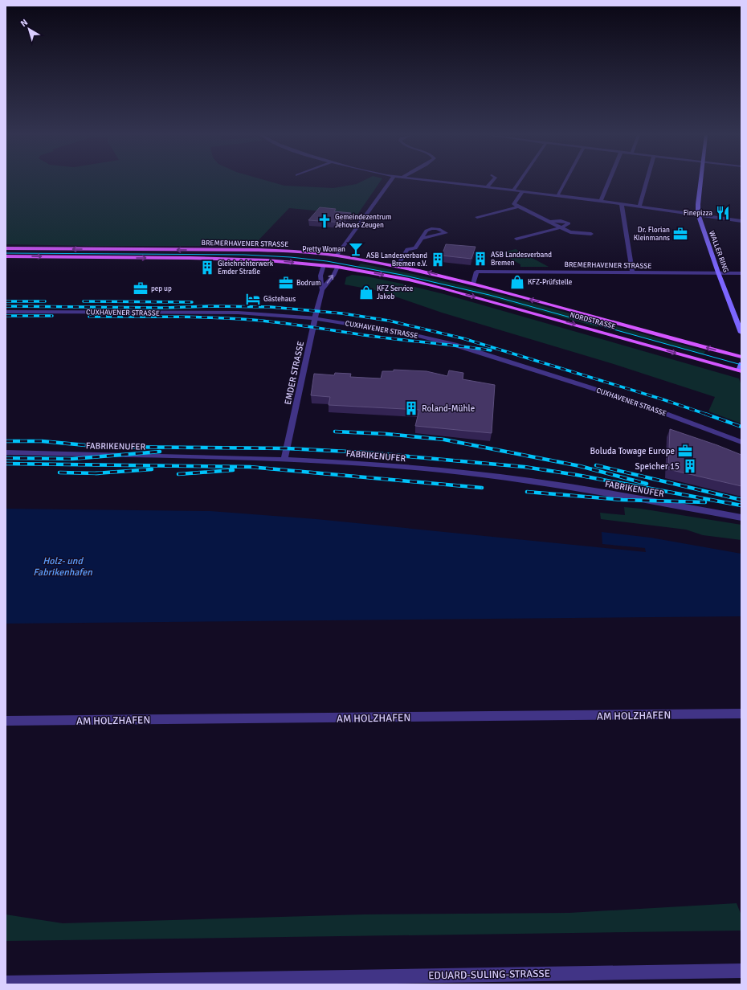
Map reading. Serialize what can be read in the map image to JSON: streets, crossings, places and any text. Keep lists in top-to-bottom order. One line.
{"streets":{"main road":["BREMERHAVENER STRASSE","WALLER RING","NORDSTRASSE"],"street":["CUXHAVENER STRASSE","EMDER STRASSE","FABRIKENUFER","AM HOLZHAFEN","EDUARD-SULING-STRASSE"]},"crossings":[["BREMERHAVENER STRASSE","WALLER RING"],["BREMERHAVENER STRASSE","NORDSTRASSE"],["BREMERHAVENER STRASSE","EMDER STRASSE"],["CUXHAVENER STRASSE","EMDER STRASSE"],["EMDER STRASSE","FABRIKENUFER"]],"water":["Holz- und Fabrikenhafen"],"places":{"restaurant":["Finepizza"],"church":["Gemeindezentrum Jehovas Zeugen"],"office":["Dr. Florian Kleinmanns","Bodrum","pep up","Boluda Towage Europe"],"bar":["Pretty Woman"],"building":["ASB Landesverband Bremen","ASB Landesverband Bremen e.V.","Gleichrichterwerk Emder Straße","Roland-Mühle","Speicher 15"],"shop":["KFZ-Prüfstelle","KFZ Service Jakob"],"hotel":["Gästehaus"]},"north":"top left"}
